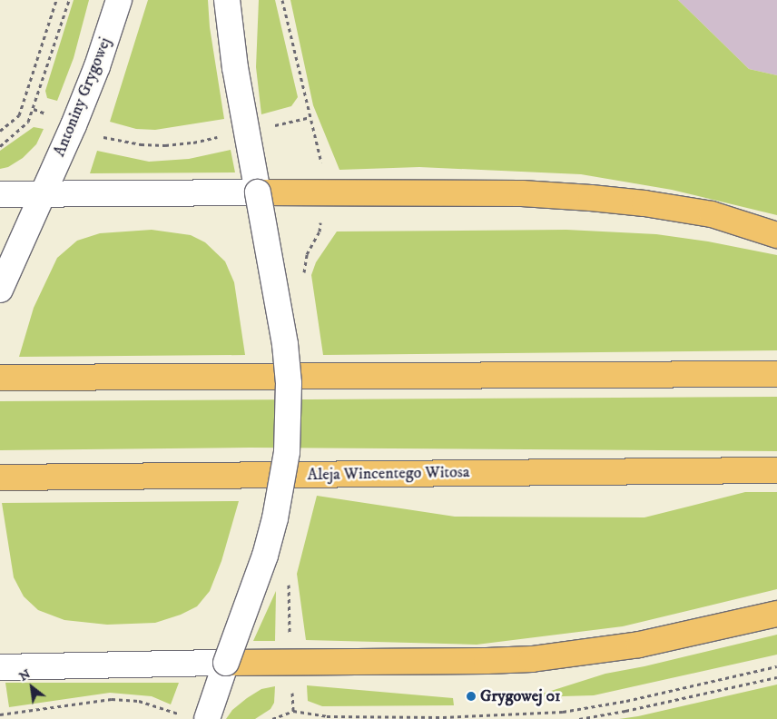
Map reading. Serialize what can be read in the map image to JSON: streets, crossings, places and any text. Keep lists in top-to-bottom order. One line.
{"streets":{"main road":["Aleja Wincentego Witosa"],"street":["Antoniny Grygowej"]},"places":["Grygowej 01"],"north":"top left"}
